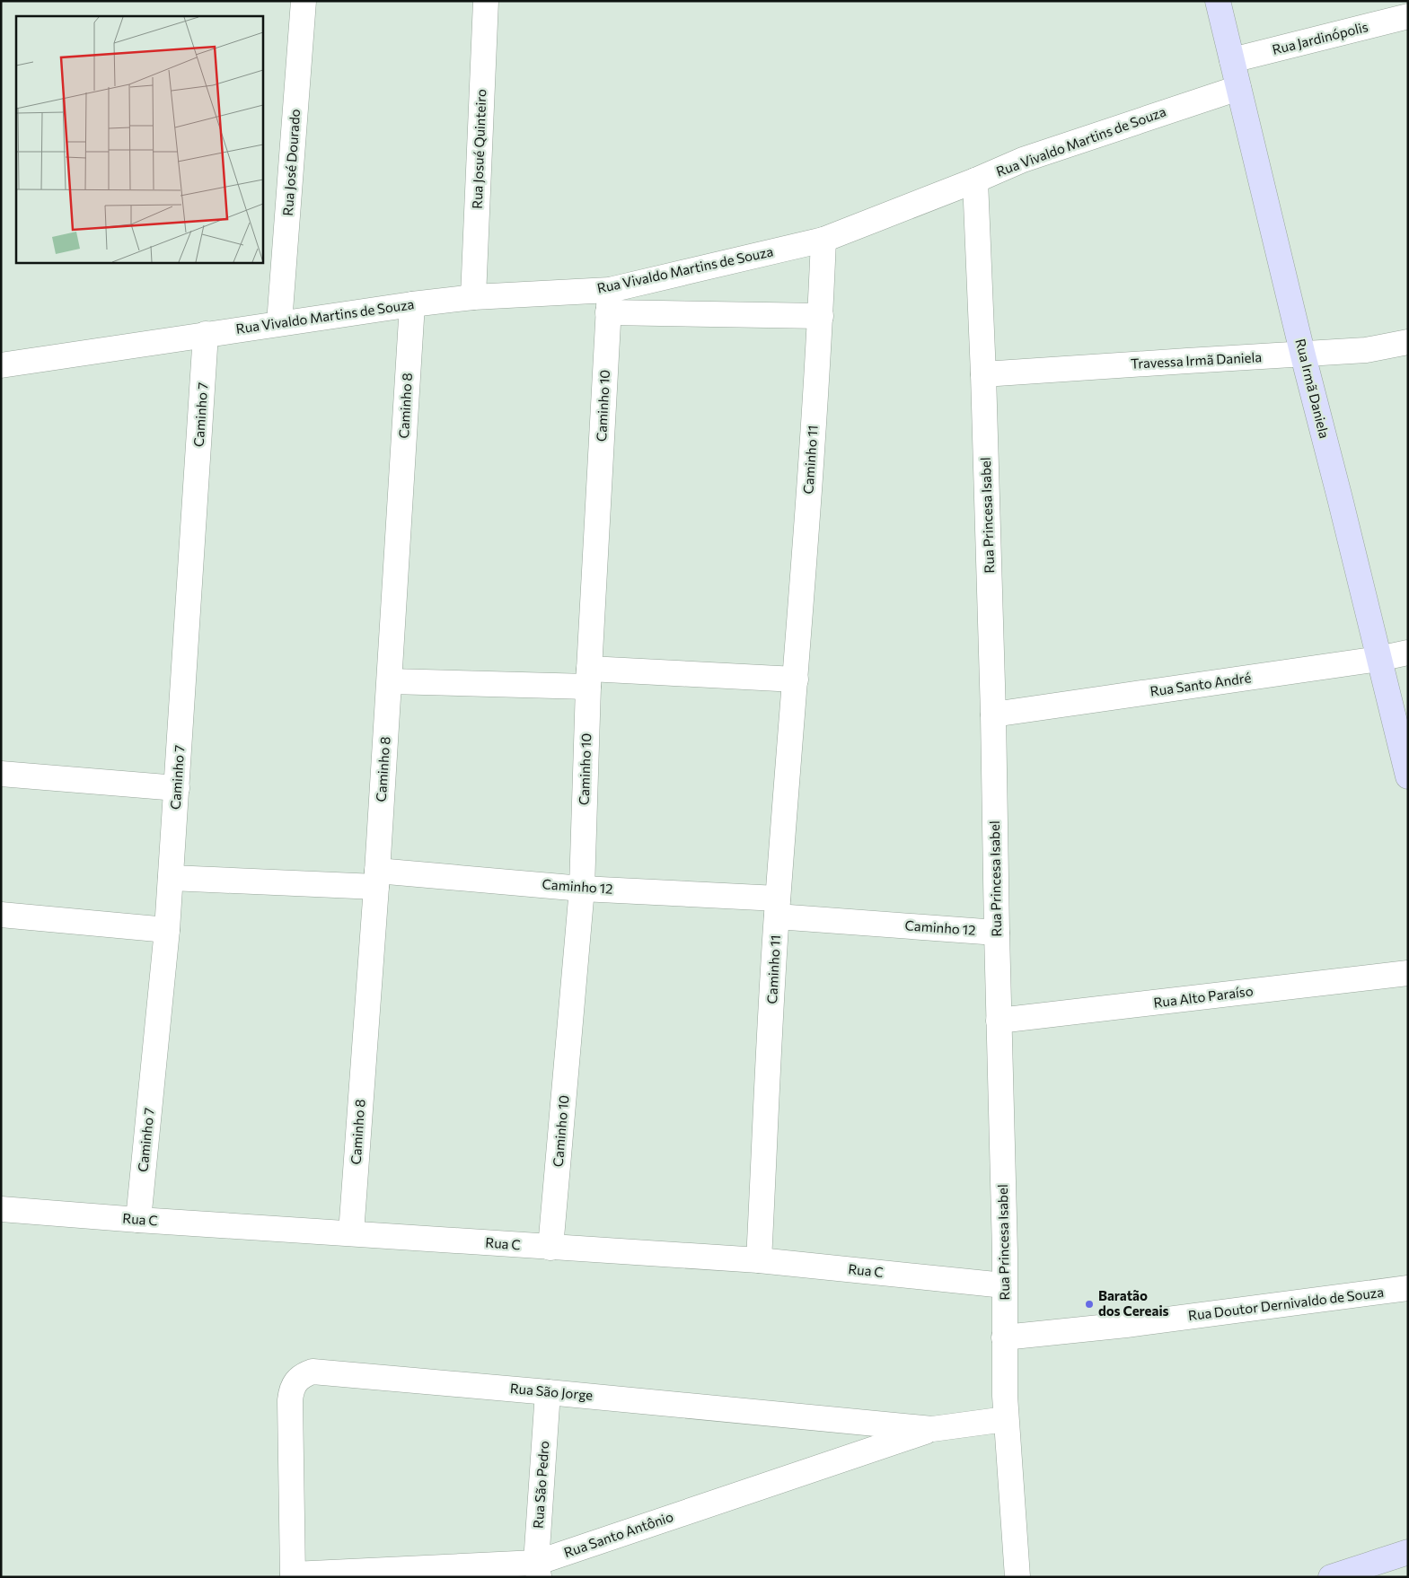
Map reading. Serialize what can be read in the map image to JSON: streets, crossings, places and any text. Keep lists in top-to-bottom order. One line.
{"streets":{"street":["Rua Jardinópolis","Rua Vivaldo Martins de Souza","Rua Josué Quinteiro","Rua José Dourado","Travessa Irmã Daniela","Rua Irmã Daniela","Caminho 8","Caminho 10","Caminho 7","Caminho 11","Rua Princesa Isabel","Rua Santo André","Caminho 12","Rua Alto Paraíso","Rua C","Rua Doutor Dernivaldo de Souza","Rua São Jorge","Rua São Pedro","Rua Santo Antônio"]},"crossings":[["Rua Jardinópolis","Rua Irmã Daniela"],["Rua Vivaldo Martins de Souza","Rua Josué Quinteiro"],["Rua Vivaldo Martins de Souza","Rua José Dourado"],["Rua Vivaldo Martins de Souza","Rua Irmã Daniela"],["Rua Vivaldo Martins de Souza","Caminho 8"],["Rua Vivaldo Martins de Souza","Caminho 10"],["Rua Vivaldo Martins de Souza","Caminho 7"],["Rua Vivaldo Martins de Souza","Caminho 11"],["Rua Vivaldo Martins de Souza","Rua Princesa Isabel"],["Travessa Irmã Daniela","Rua Irmã Daniela"],["Travessa Irmã Daniela","Rua Princesa Isabel"],["Rua Irmã Daniela","Rua Santo André"],["Caminho 8","Caminho 12"],["Caminho 8","Rua C"],["Caminho 10","Caminho 12"],["Caminho 10","Rua C"],["Caminho 7","Caminho 12"],["Caminho 7","Rua C"],["Caminho 11","Caminho 12"],["Caminho 11","Rua C"],["Rua Princesa Isabel","Rua Santo André"],["Rua Princesa Isabel","Caminho 12"],["Rua Princesa Isabel","Rua Alto Paraíso"],["Rua Princesa Isabel","Rua C"],["Rua Princesa Isabel","Rua Doutor Dernivaldo de Souza"],["Rua Princesa Isabel","Rua São Jorge"],["Rua São Jorge","Rua São Pedro"],["Rua São Jorge","Rua Santo Antônio"],["Rua São Pedro","Rua Santo Antônio"]],"places":["Baratão dos Cereais"]}
